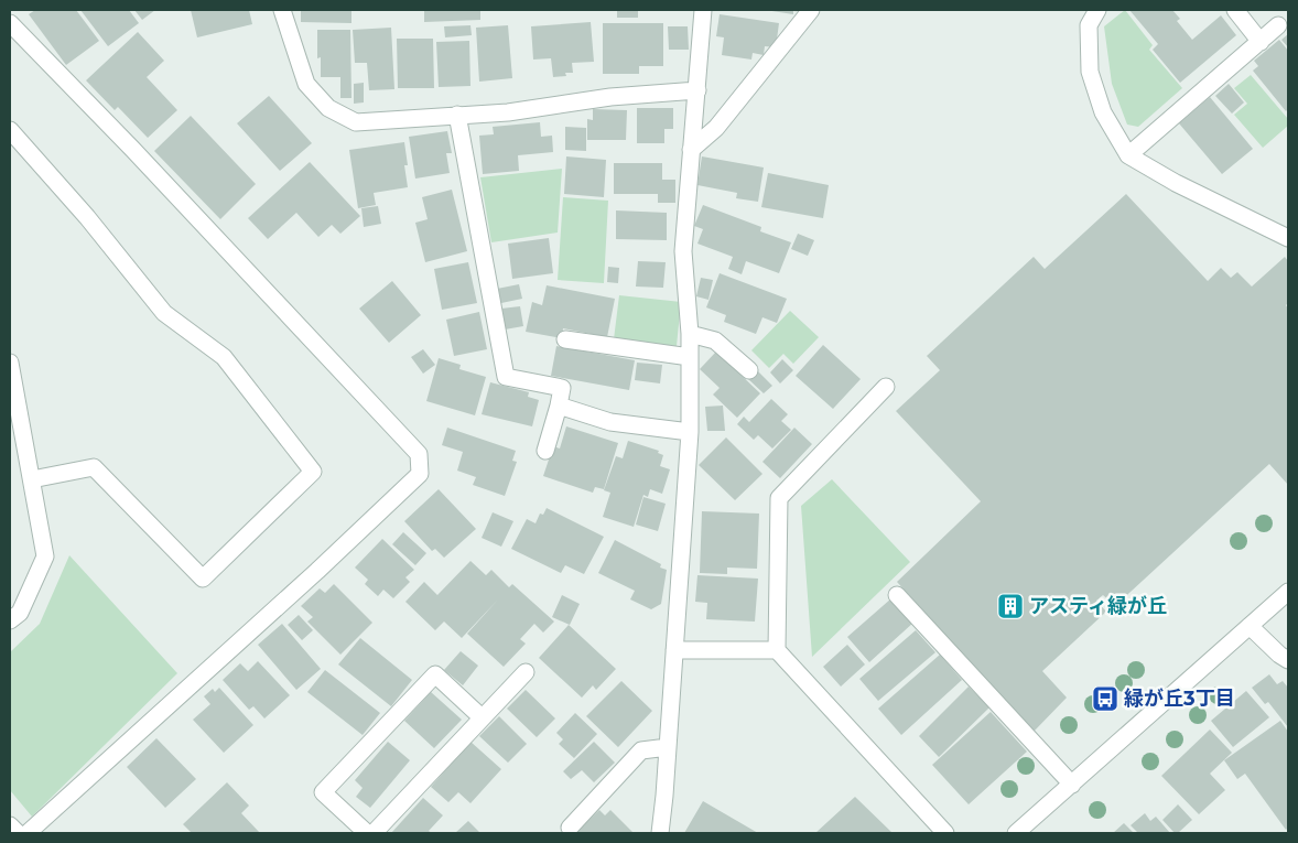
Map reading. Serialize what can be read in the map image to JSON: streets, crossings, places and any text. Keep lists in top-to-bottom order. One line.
{"places":{"building":["アスティ緑が丘"],"bus stop":["緑が丘3丁目"]}}
